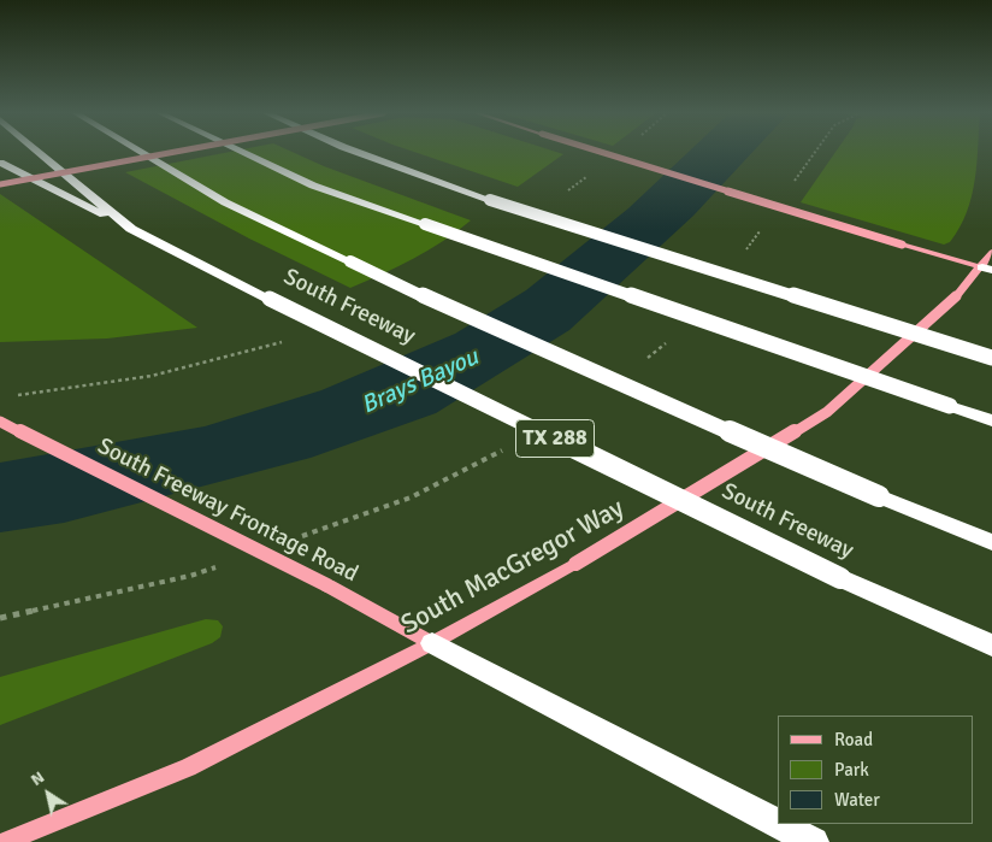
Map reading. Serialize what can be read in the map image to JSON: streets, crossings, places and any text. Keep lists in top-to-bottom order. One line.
{"streets":{"highway":["South Freeway","TX 288"],"main road":["South Freeway Frontage Road","South MacGregor Way"]},"crossings":[["South Freeway Frontage Road","South MacGregor Way"]],"water":["Brays Bayou"],"legend":["Road","Park","Water"],"north":"top left"}
